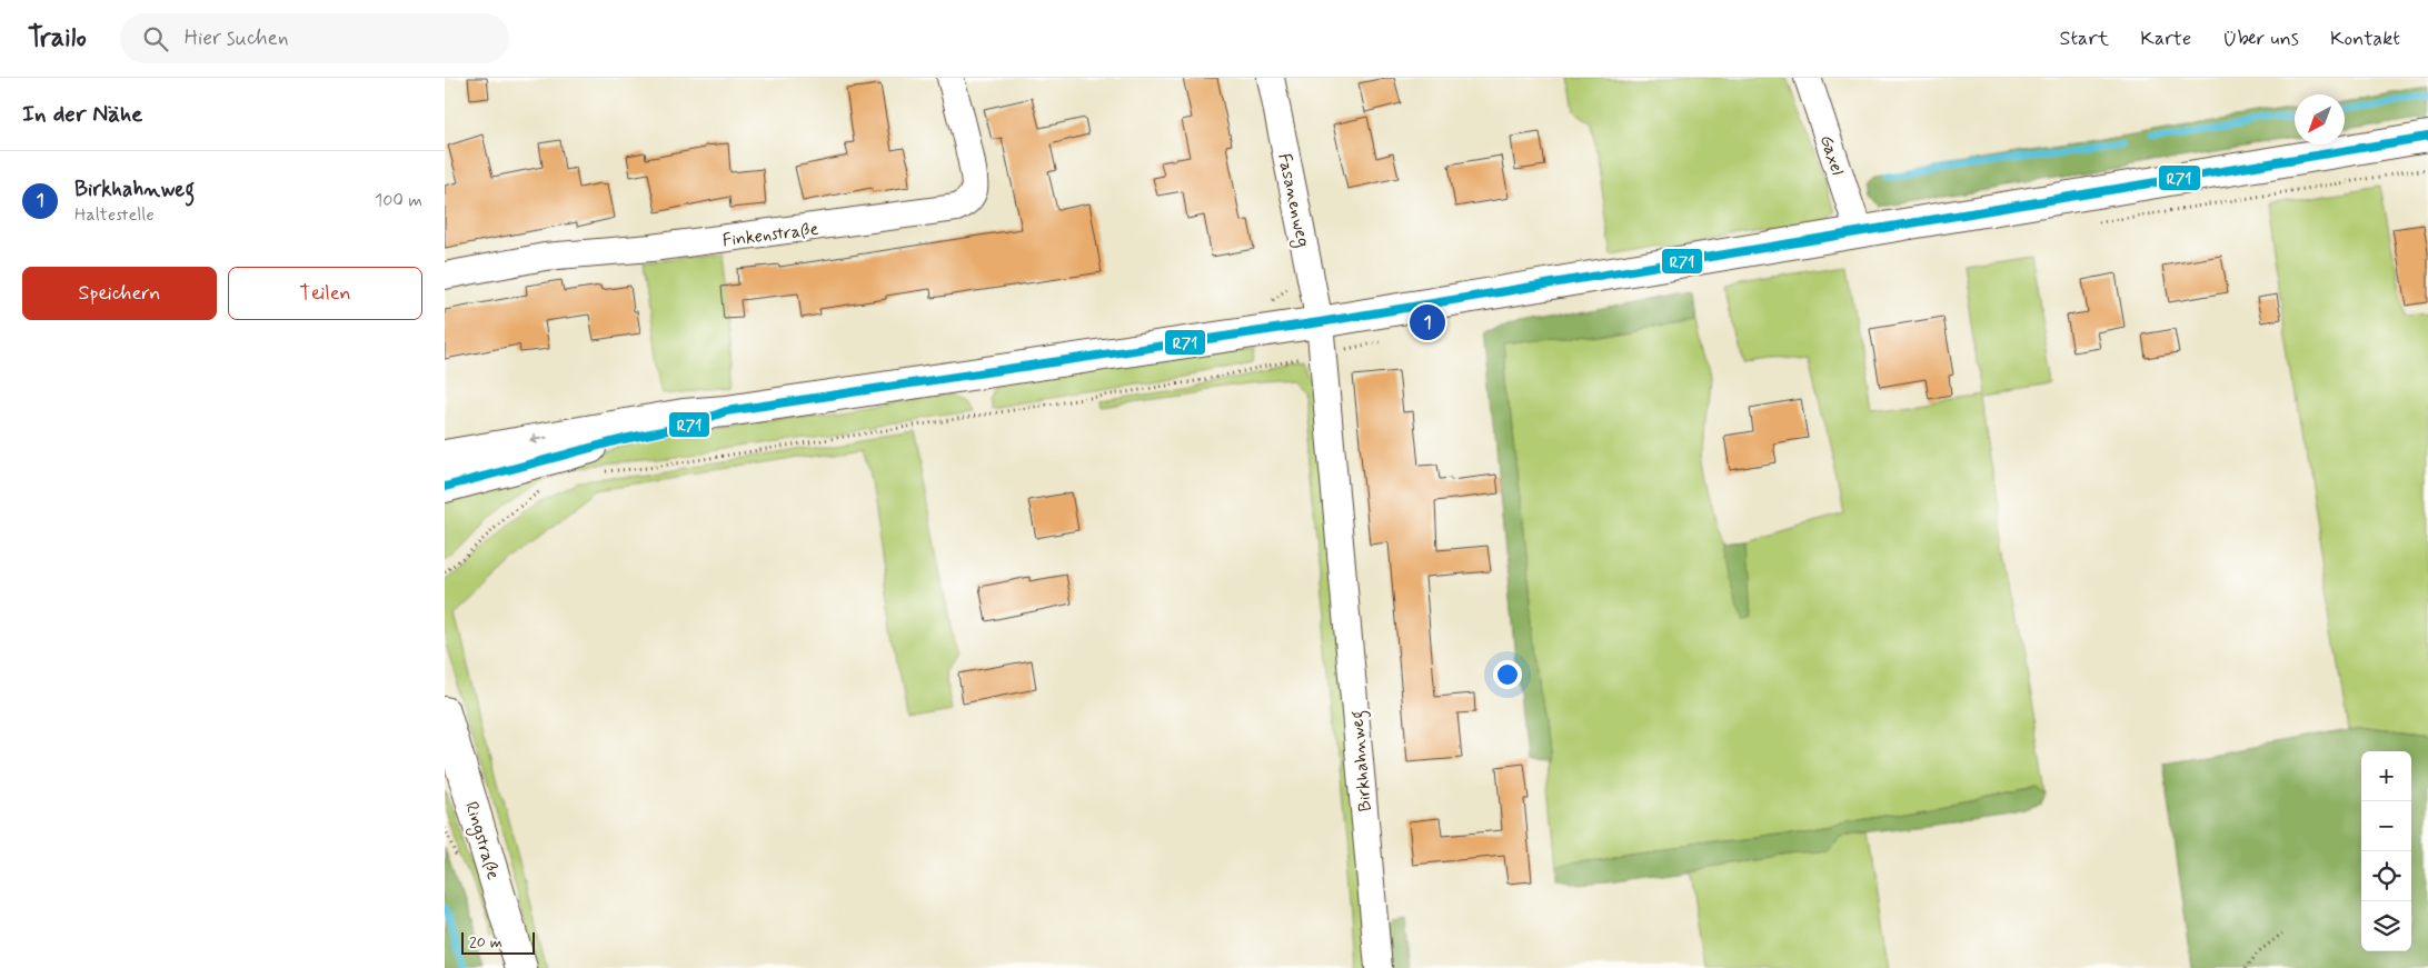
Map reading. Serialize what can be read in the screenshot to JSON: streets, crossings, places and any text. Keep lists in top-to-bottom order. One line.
{"streets":{"street":["Gaxel","Fasanenweg","Finkenstraße","Birkhahnweg","Ringstraße"]},"crossings":[["Fasanenweg","Birkhahnweg"]],"lines":["transit line R71"],"scale_bar":"20 m","north":"bottom left","page":{"header":"Trailo","search":"Hier suchen","nav":["Start","Karte","Über uns","Kontakt"],"heading":"In der Nähe","list":[{"mark":"1","name":"Birkhahnweg","note":"Haltestelle","value":"100 m"}],"buttons":["Speichern","Teilen"],"pins":"1","map_buttons":["+","−"],"scale":"20 m"}}
